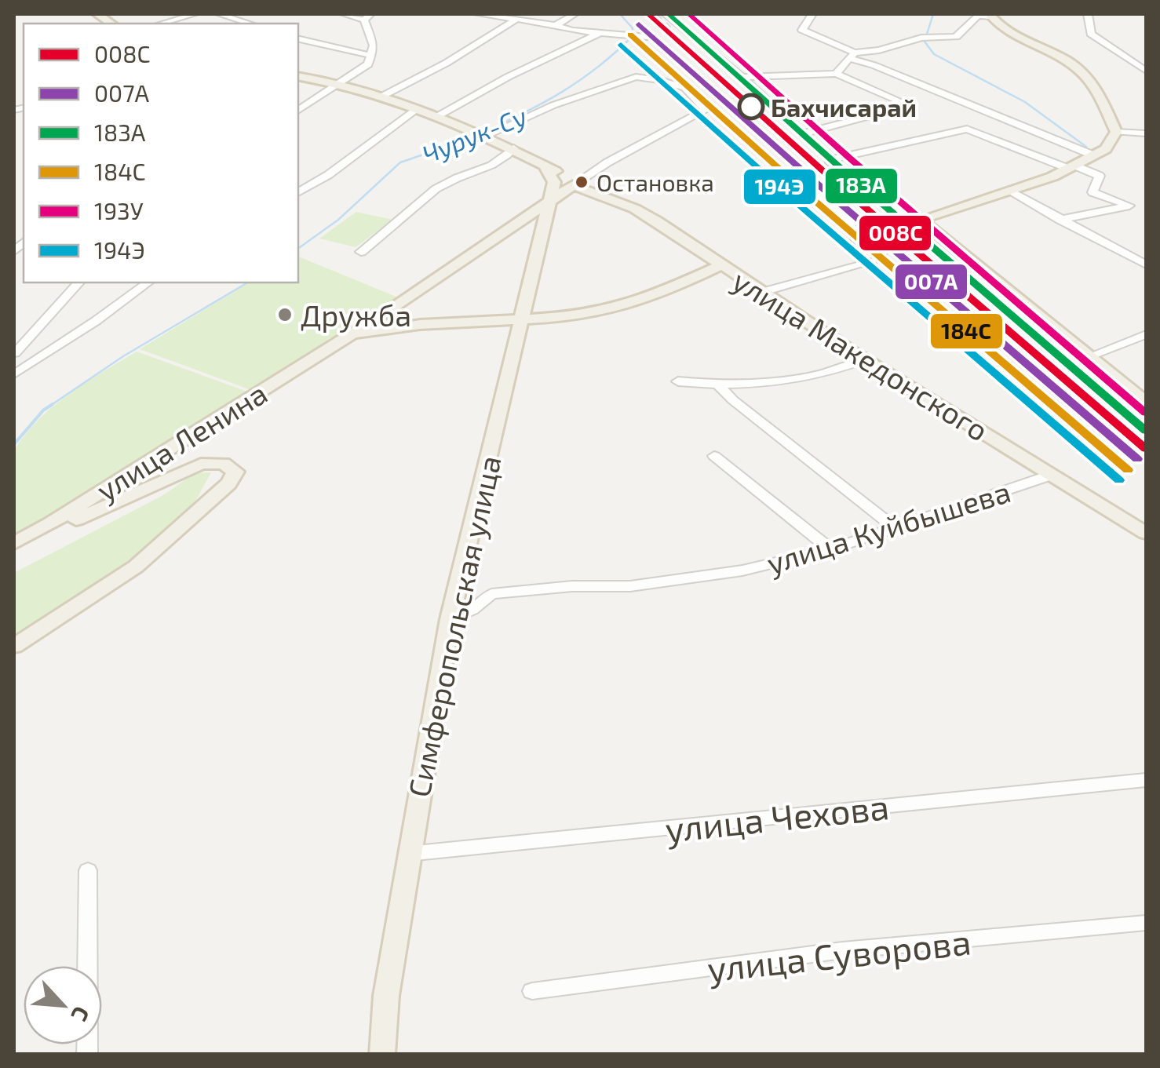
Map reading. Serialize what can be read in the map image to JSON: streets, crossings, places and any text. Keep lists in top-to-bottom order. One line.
{"streets":{"main road":["улица Македонского","улица Ленина","Симферопольская улица"],"street":["улица Куйбышева","улица Чехова","улица Суворова"]},"crossings":[["улица Македонского","улица Ленина"],["улица Македонского","улица Куйбышева"],["улица Ленина","Симферопольская улица"],["улица Куйбышева","Симферопольская улица"],["Симферопольская улица","улица Чехова"]],"water":["Чурук-Су"],"places":["Бахчисарай","Остановка","Дружба"],"lines":["transit line 008С","transit line 183А","transit line 193У","transit line 007А","transit line 184С","transit line 194Э"],"legend":["008С","007А","183А","184С","193У","194Э"],"north":"bottom right"}
